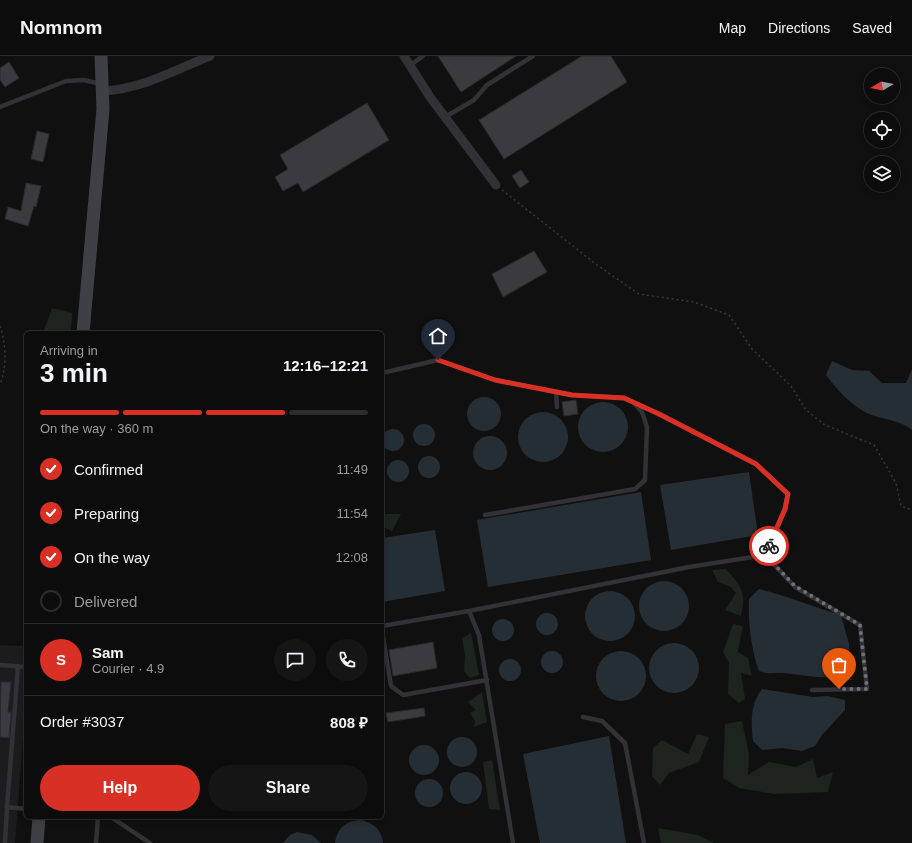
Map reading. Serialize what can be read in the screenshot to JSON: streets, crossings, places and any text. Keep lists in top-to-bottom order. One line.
{"north":"left","page":{"header":"Nomnom","nav":["Map","Directions","Saved"],"heading":["3 min","Arriving in","12:16–12:21"],"panel":["Sam","Courier · 4.9","Order #3037","808 ₽"],"bar":"On the way · 360 m","list":[["Confirmed","11:49"],["Preparing","11:54"],["On the way","12:08"],"Delivered"],"round":"S","buttons":["Help","Share"]}}
